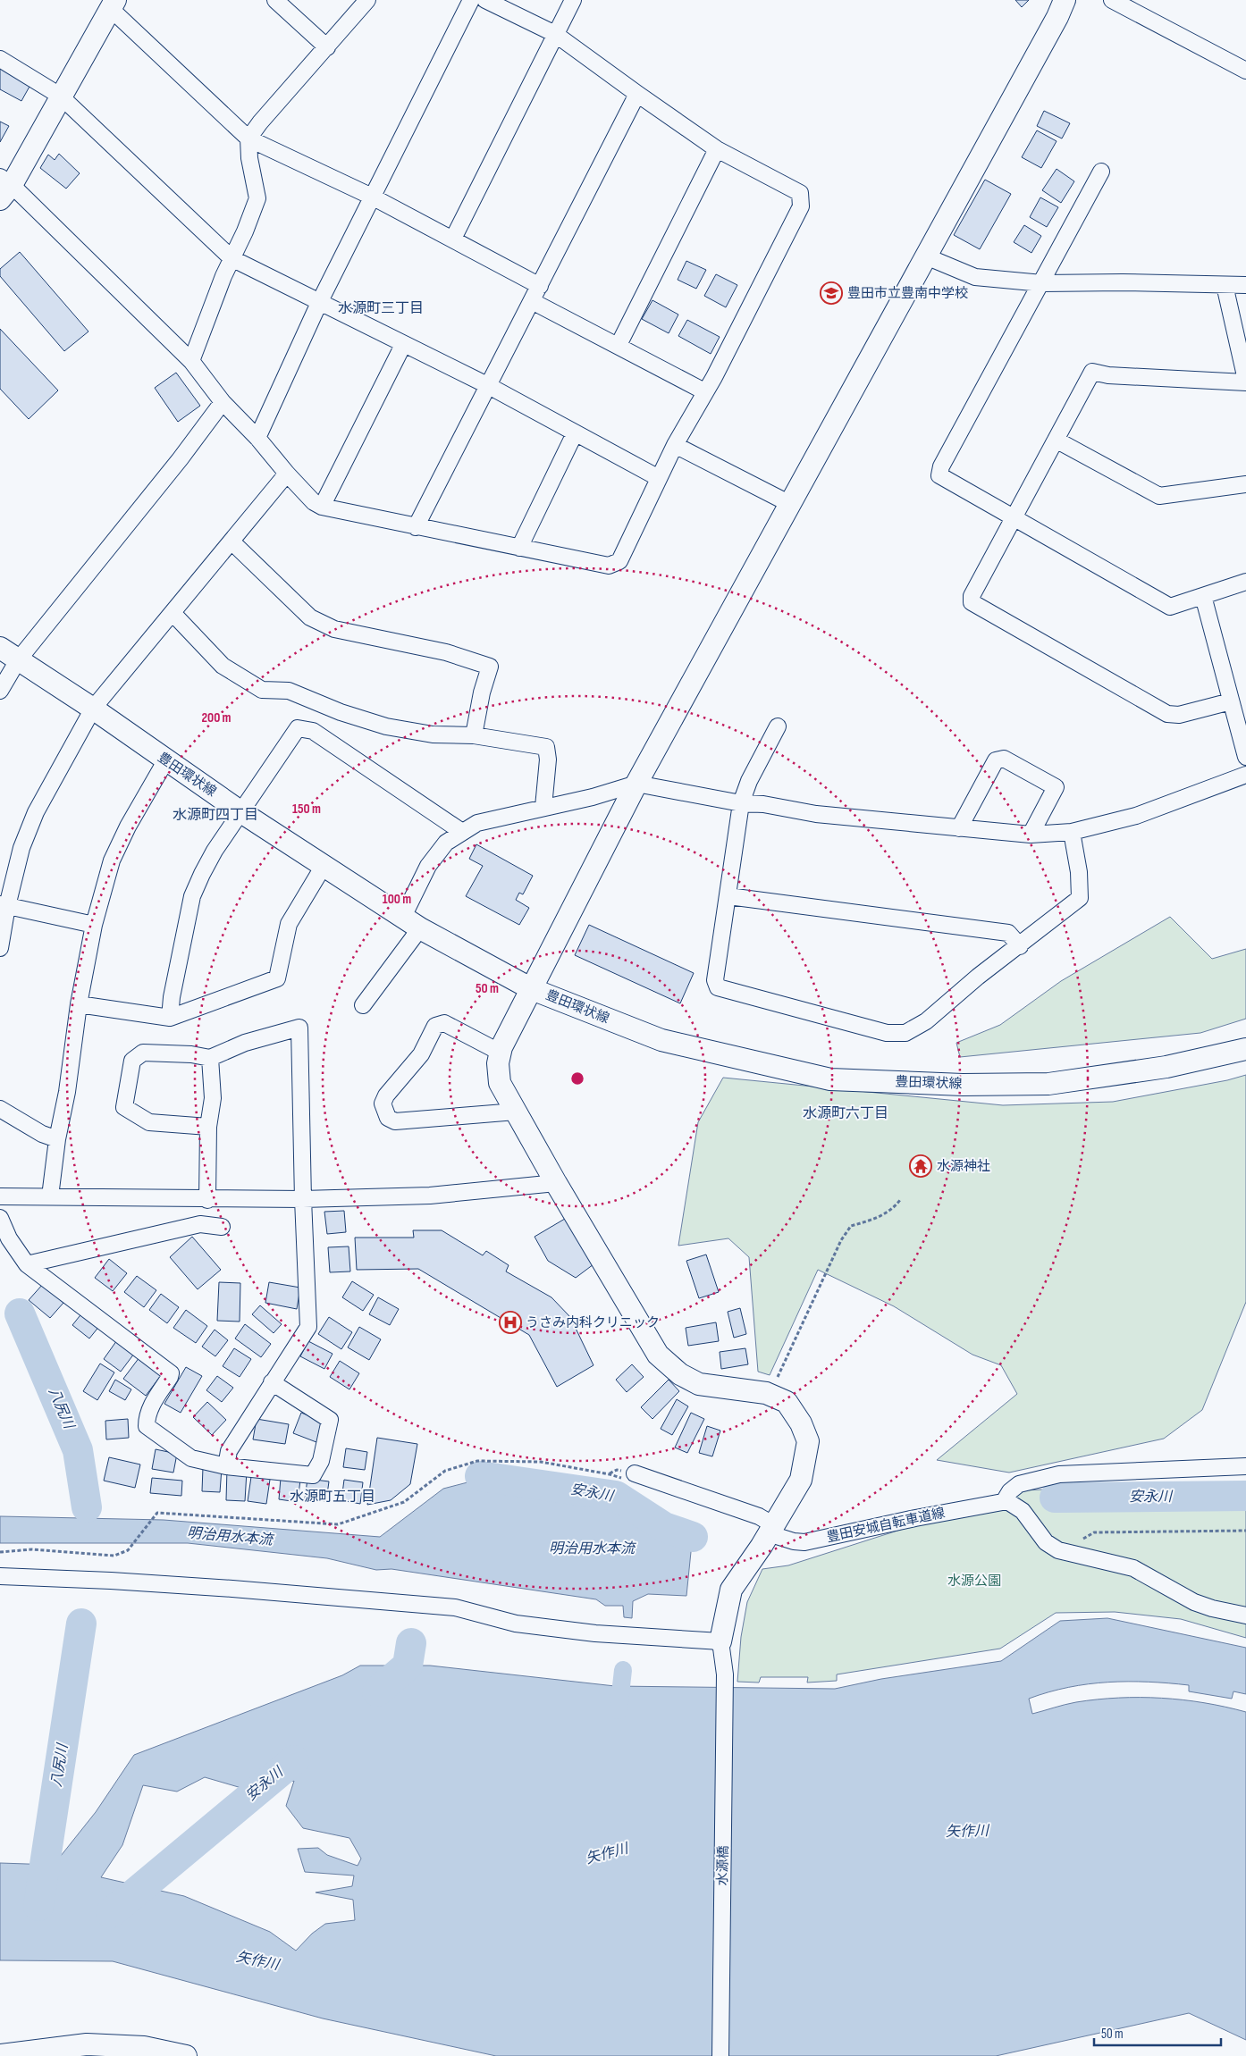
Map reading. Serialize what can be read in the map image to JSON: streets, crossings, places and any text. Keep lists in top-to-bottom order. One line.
{"streets":{"street":["豊田環状線","豊田安城自転車道線","水源橋"]},"districts":["水源町三丁目","水源町四丁目","水源町六丁目","水源町五丁目"],"water":["八尻川","安永川","明治用水本流","矢作川"],"parks":["水源公園"],"places":{"school or university":["豊田市立豊南中学校"],"temple":["水源神社"],"hospital":["うさみ内科クリニック"]},"scale_bar":"50 m","rings":["200 m","150 m","100 m","50 m"]}
